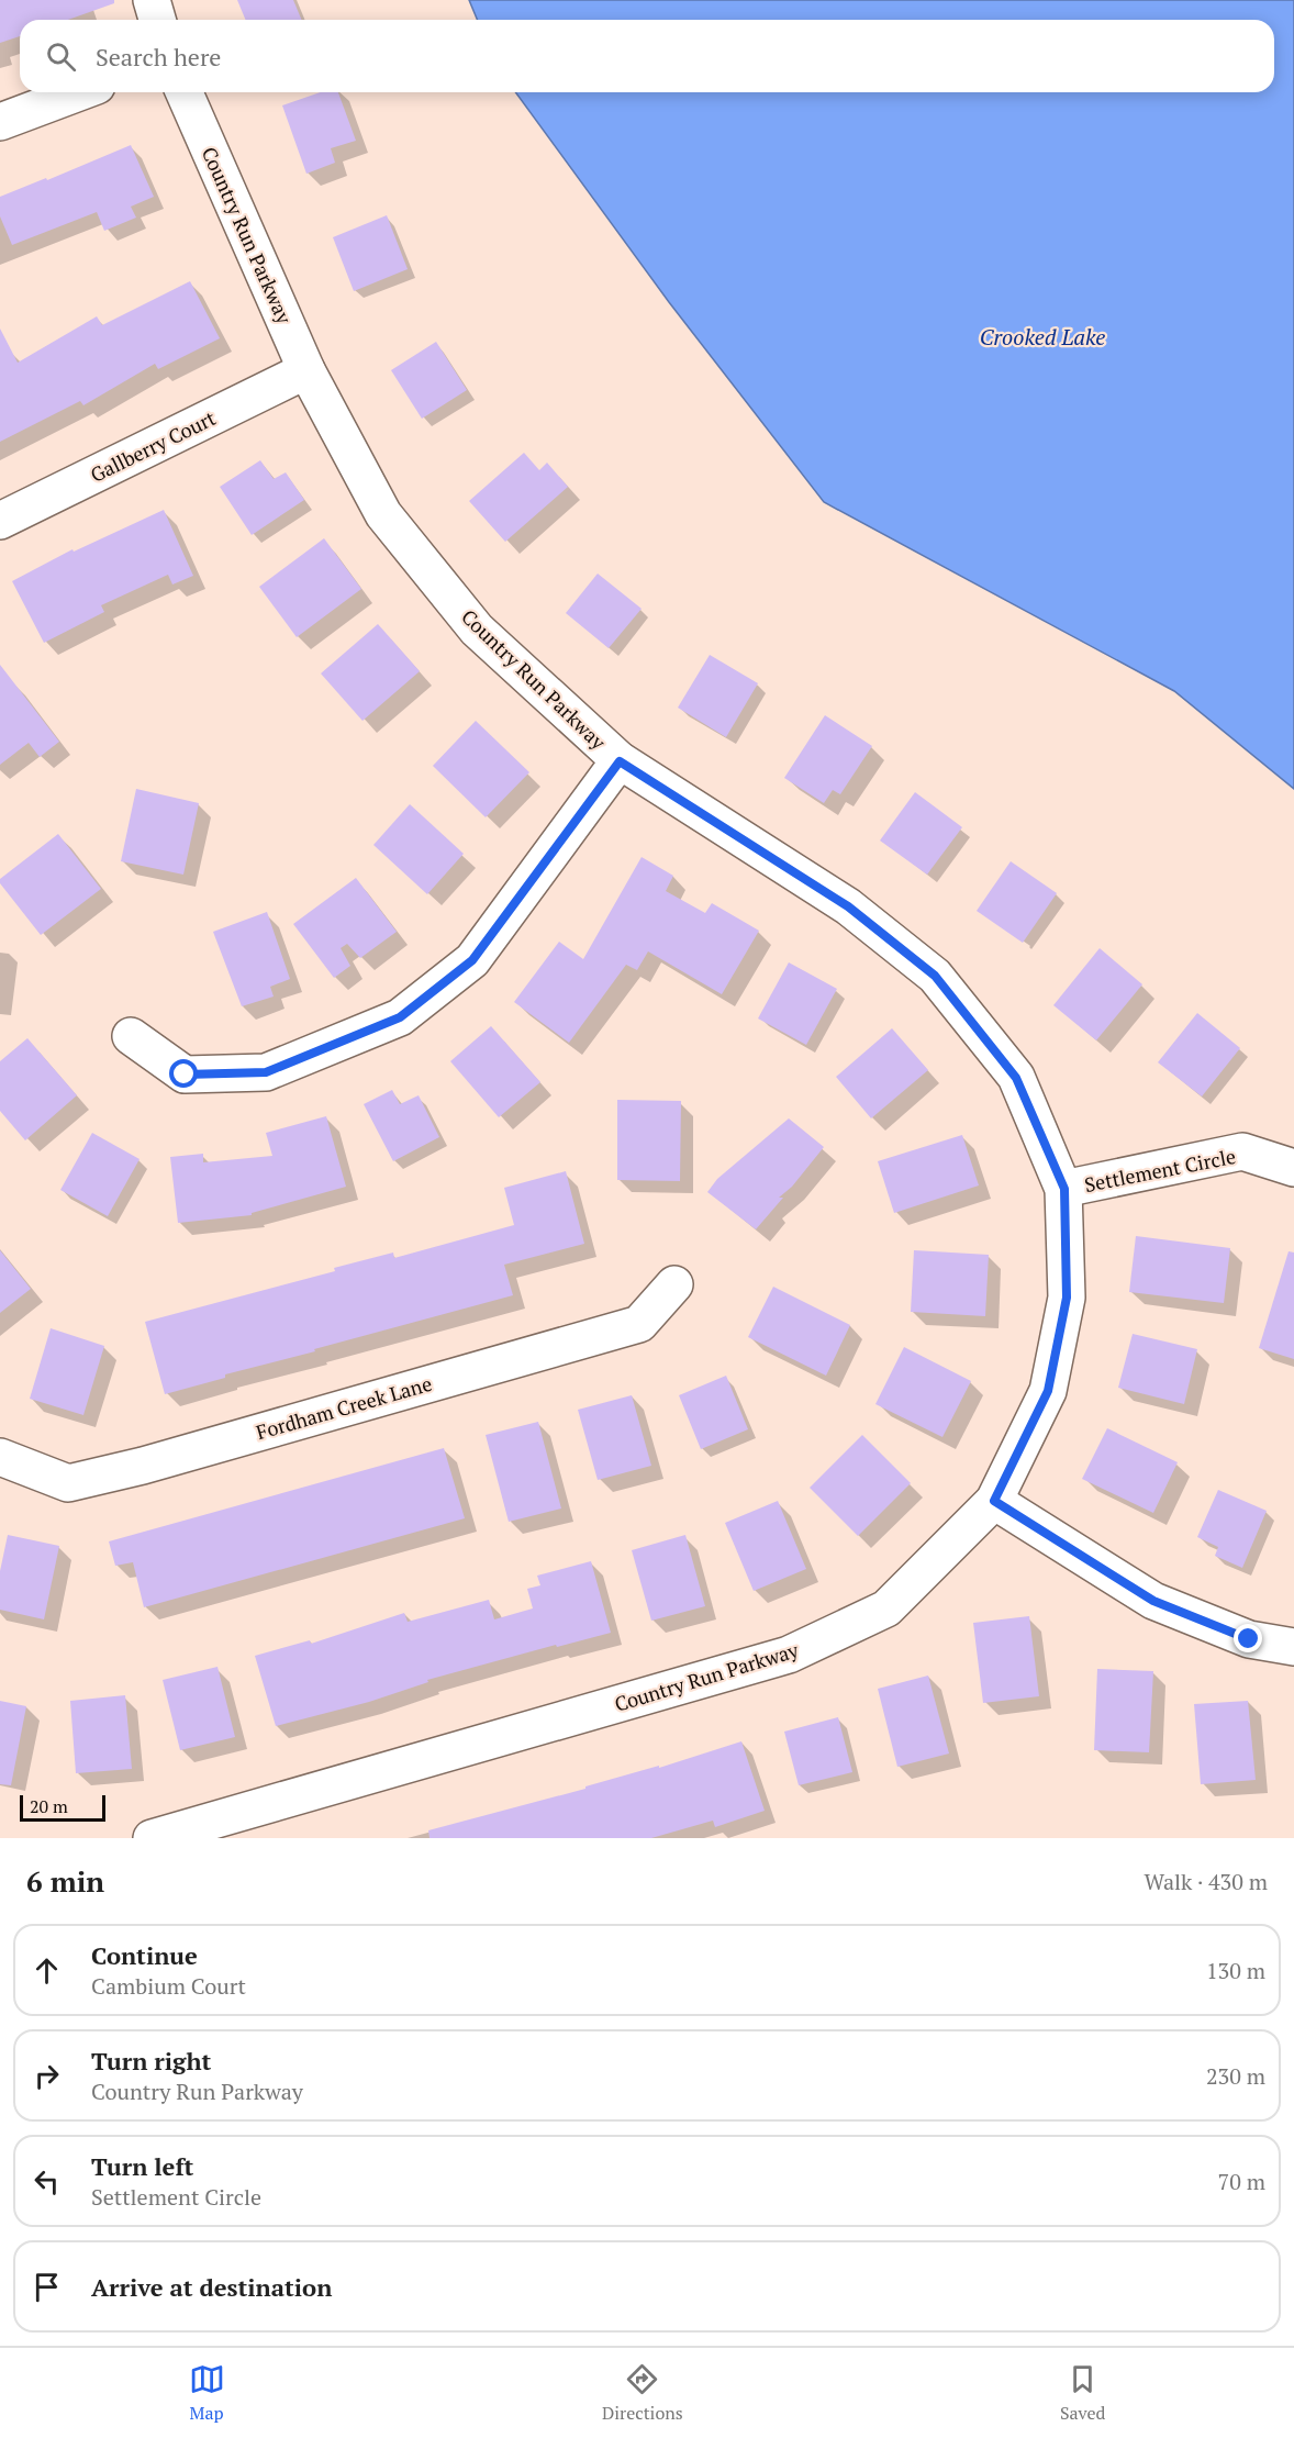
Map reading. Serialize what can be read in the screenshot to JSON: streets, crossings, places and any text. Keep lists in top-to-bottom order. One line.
{"streets":{"street":["Country Run Parkway","Gallberry Court","Settlement Circle","Fordham Creek Lane"]},"crossings":[["Country Run Parkway","Gallberry Court"],["Country Run Parkway","Settlement Circle"]],"water":["Crooked Lake"],"scale_bar":"20 m","page":{"search":"Search here","scale":"20 m","heading":["6 min","Walk · 430 m"],"list":[["Continue","Cambium Court","130 m"],["Turn right","Country Run Parkway","230 m"],["Turn left","Settlement Circle","70 m"],"Arrive at destination"],"nav":["Map","Directions","Saved"]}}
